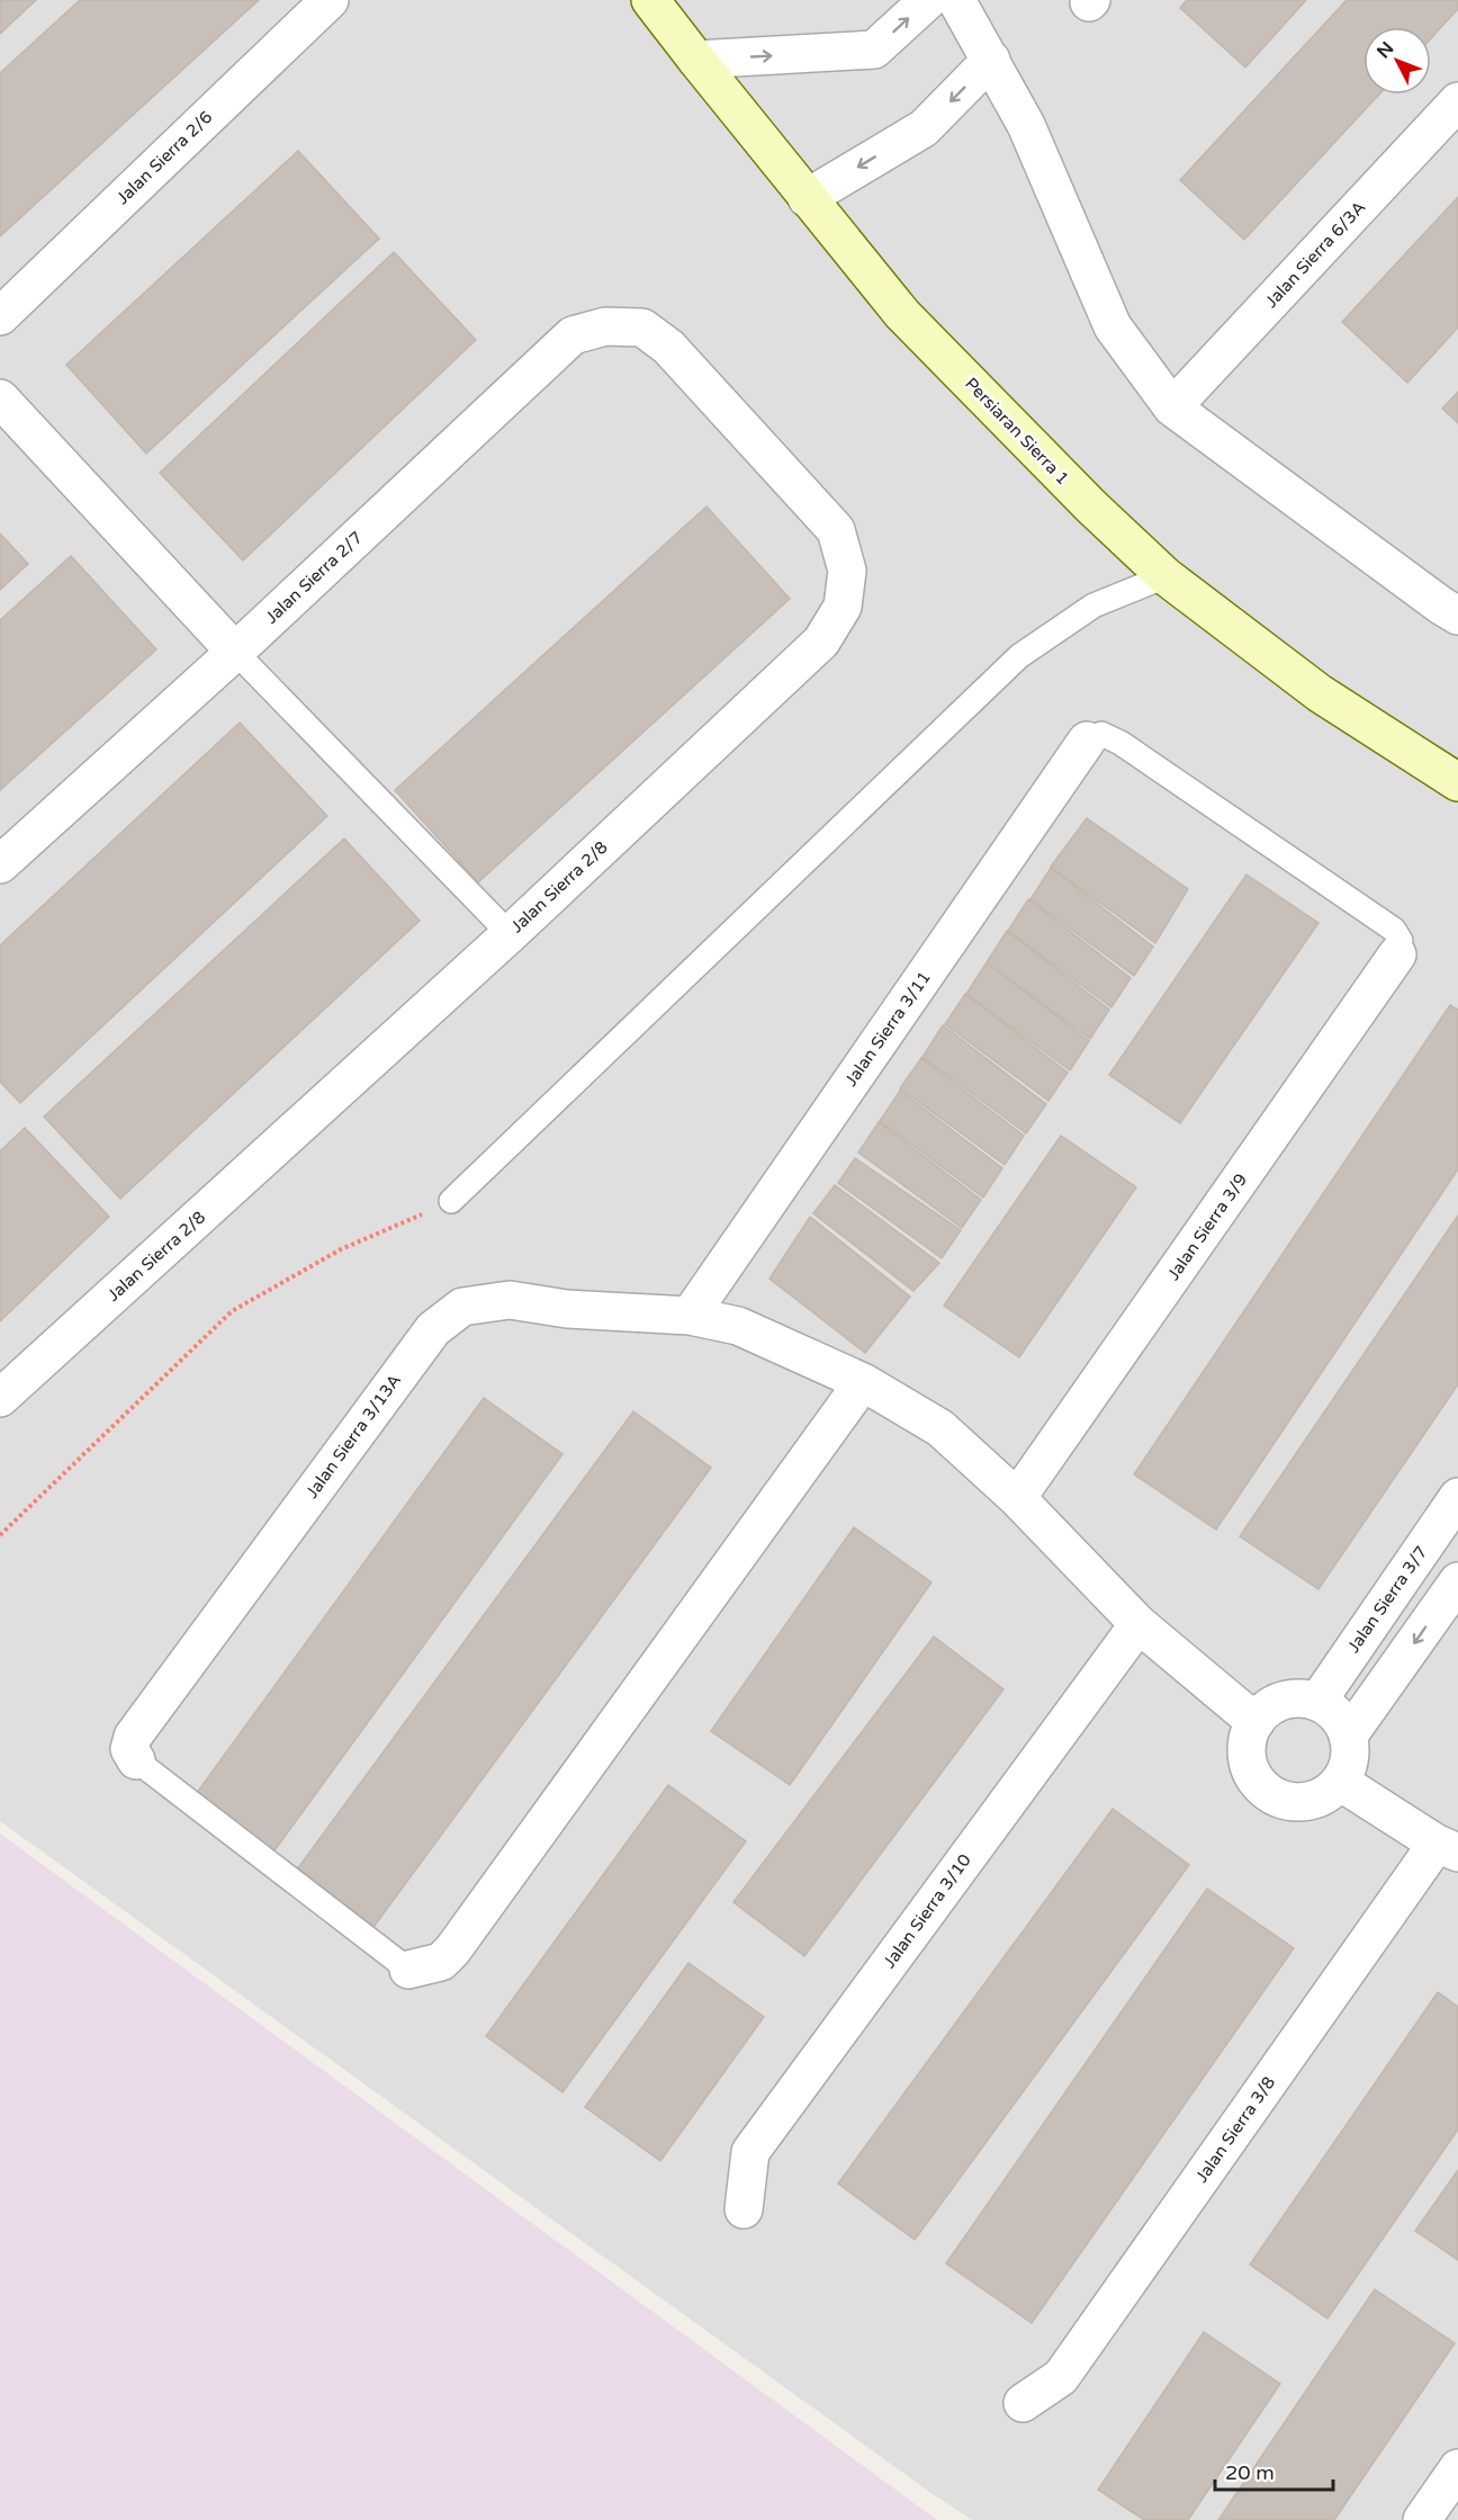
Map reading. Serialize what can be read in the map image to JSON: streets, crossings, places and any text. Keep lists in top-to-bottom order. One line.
{"streets":{"street":["Jalan Sierra 2/6","Jalan Sierra 6/3A","Persiaran Sierra 1","Jalan Sierra 2/7","Jalan Sierra 2/8","Jalan Sierra 3/11","Jalan Sierra 3/9","Jalan Sierra 3/13A","Jalan Sierra 3/7","Jalan Sierra 3/10","Jalan Sierra 3/8"]},"crossings":[["Jalan Sierra 2/7","Jalan Sierra 2/8"],["Jalan Sierra 3/11","Jalan Sierra 3/13A"],["Jalan Sierra 3/9","Jalan Sierra 3/13A"],["Jalan Sierra 3/13A","Jalan Sierra 3/7"],["Jalan Sierra 3/13A","Jalan Sierra 3/10"]],"scale_bar":"20 m","north":"top left"}
